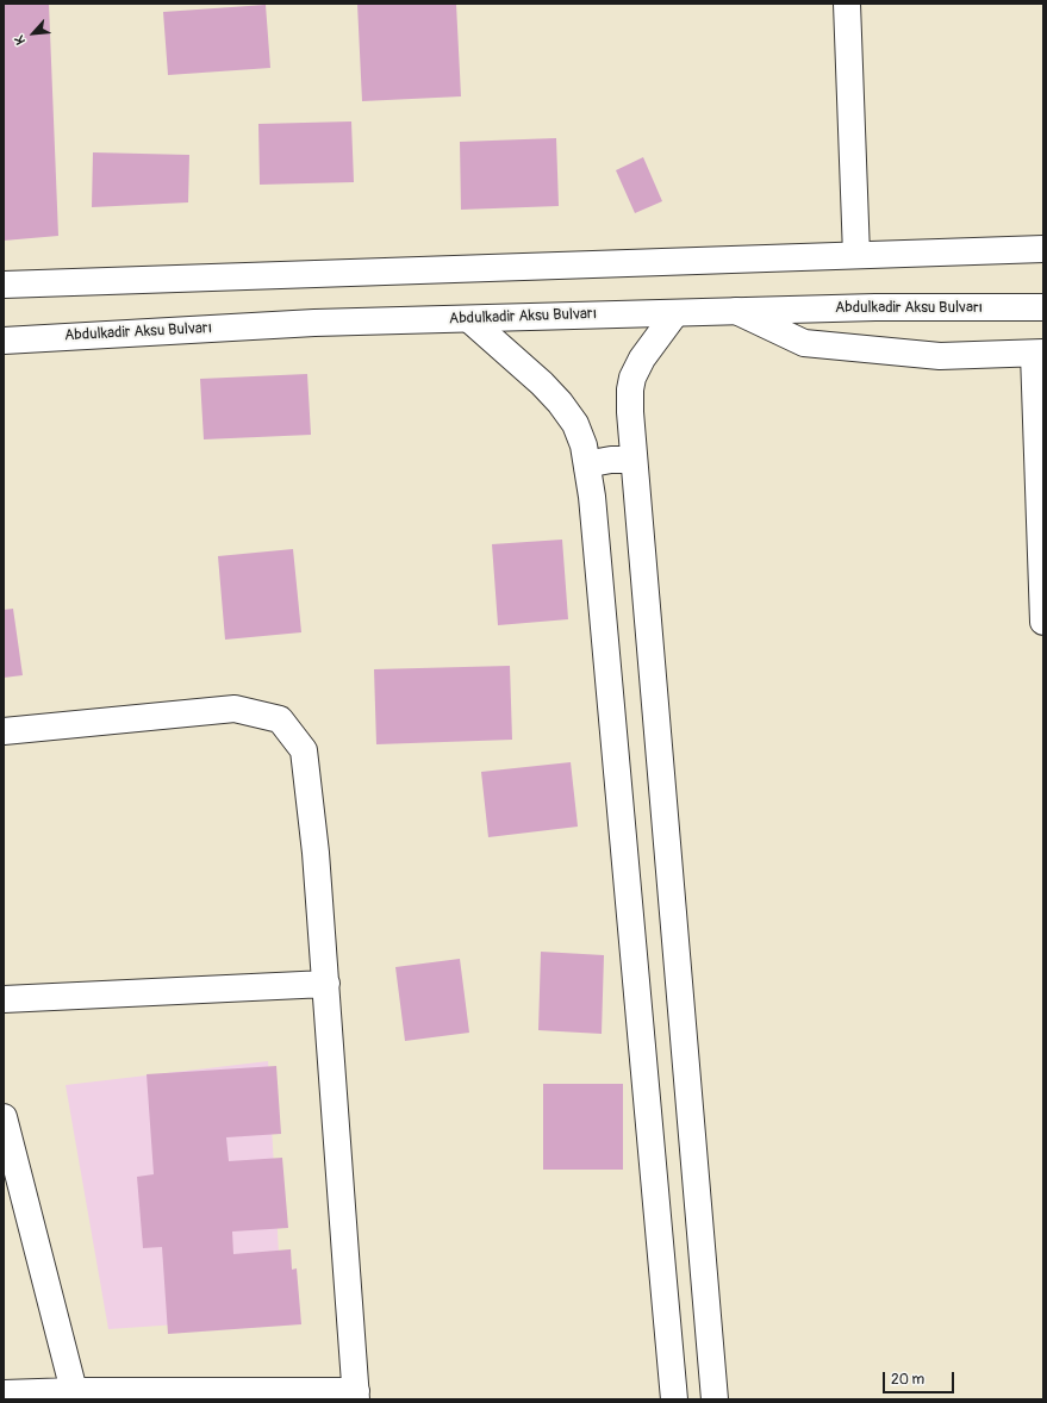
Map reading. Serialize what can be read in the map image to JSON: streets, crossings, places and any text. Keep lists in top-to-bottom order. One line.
{"streets":{"street":["Abdulkadir Aksu Bulvarı"]},"scale_bar":"20 m","north":"bottom left"}
